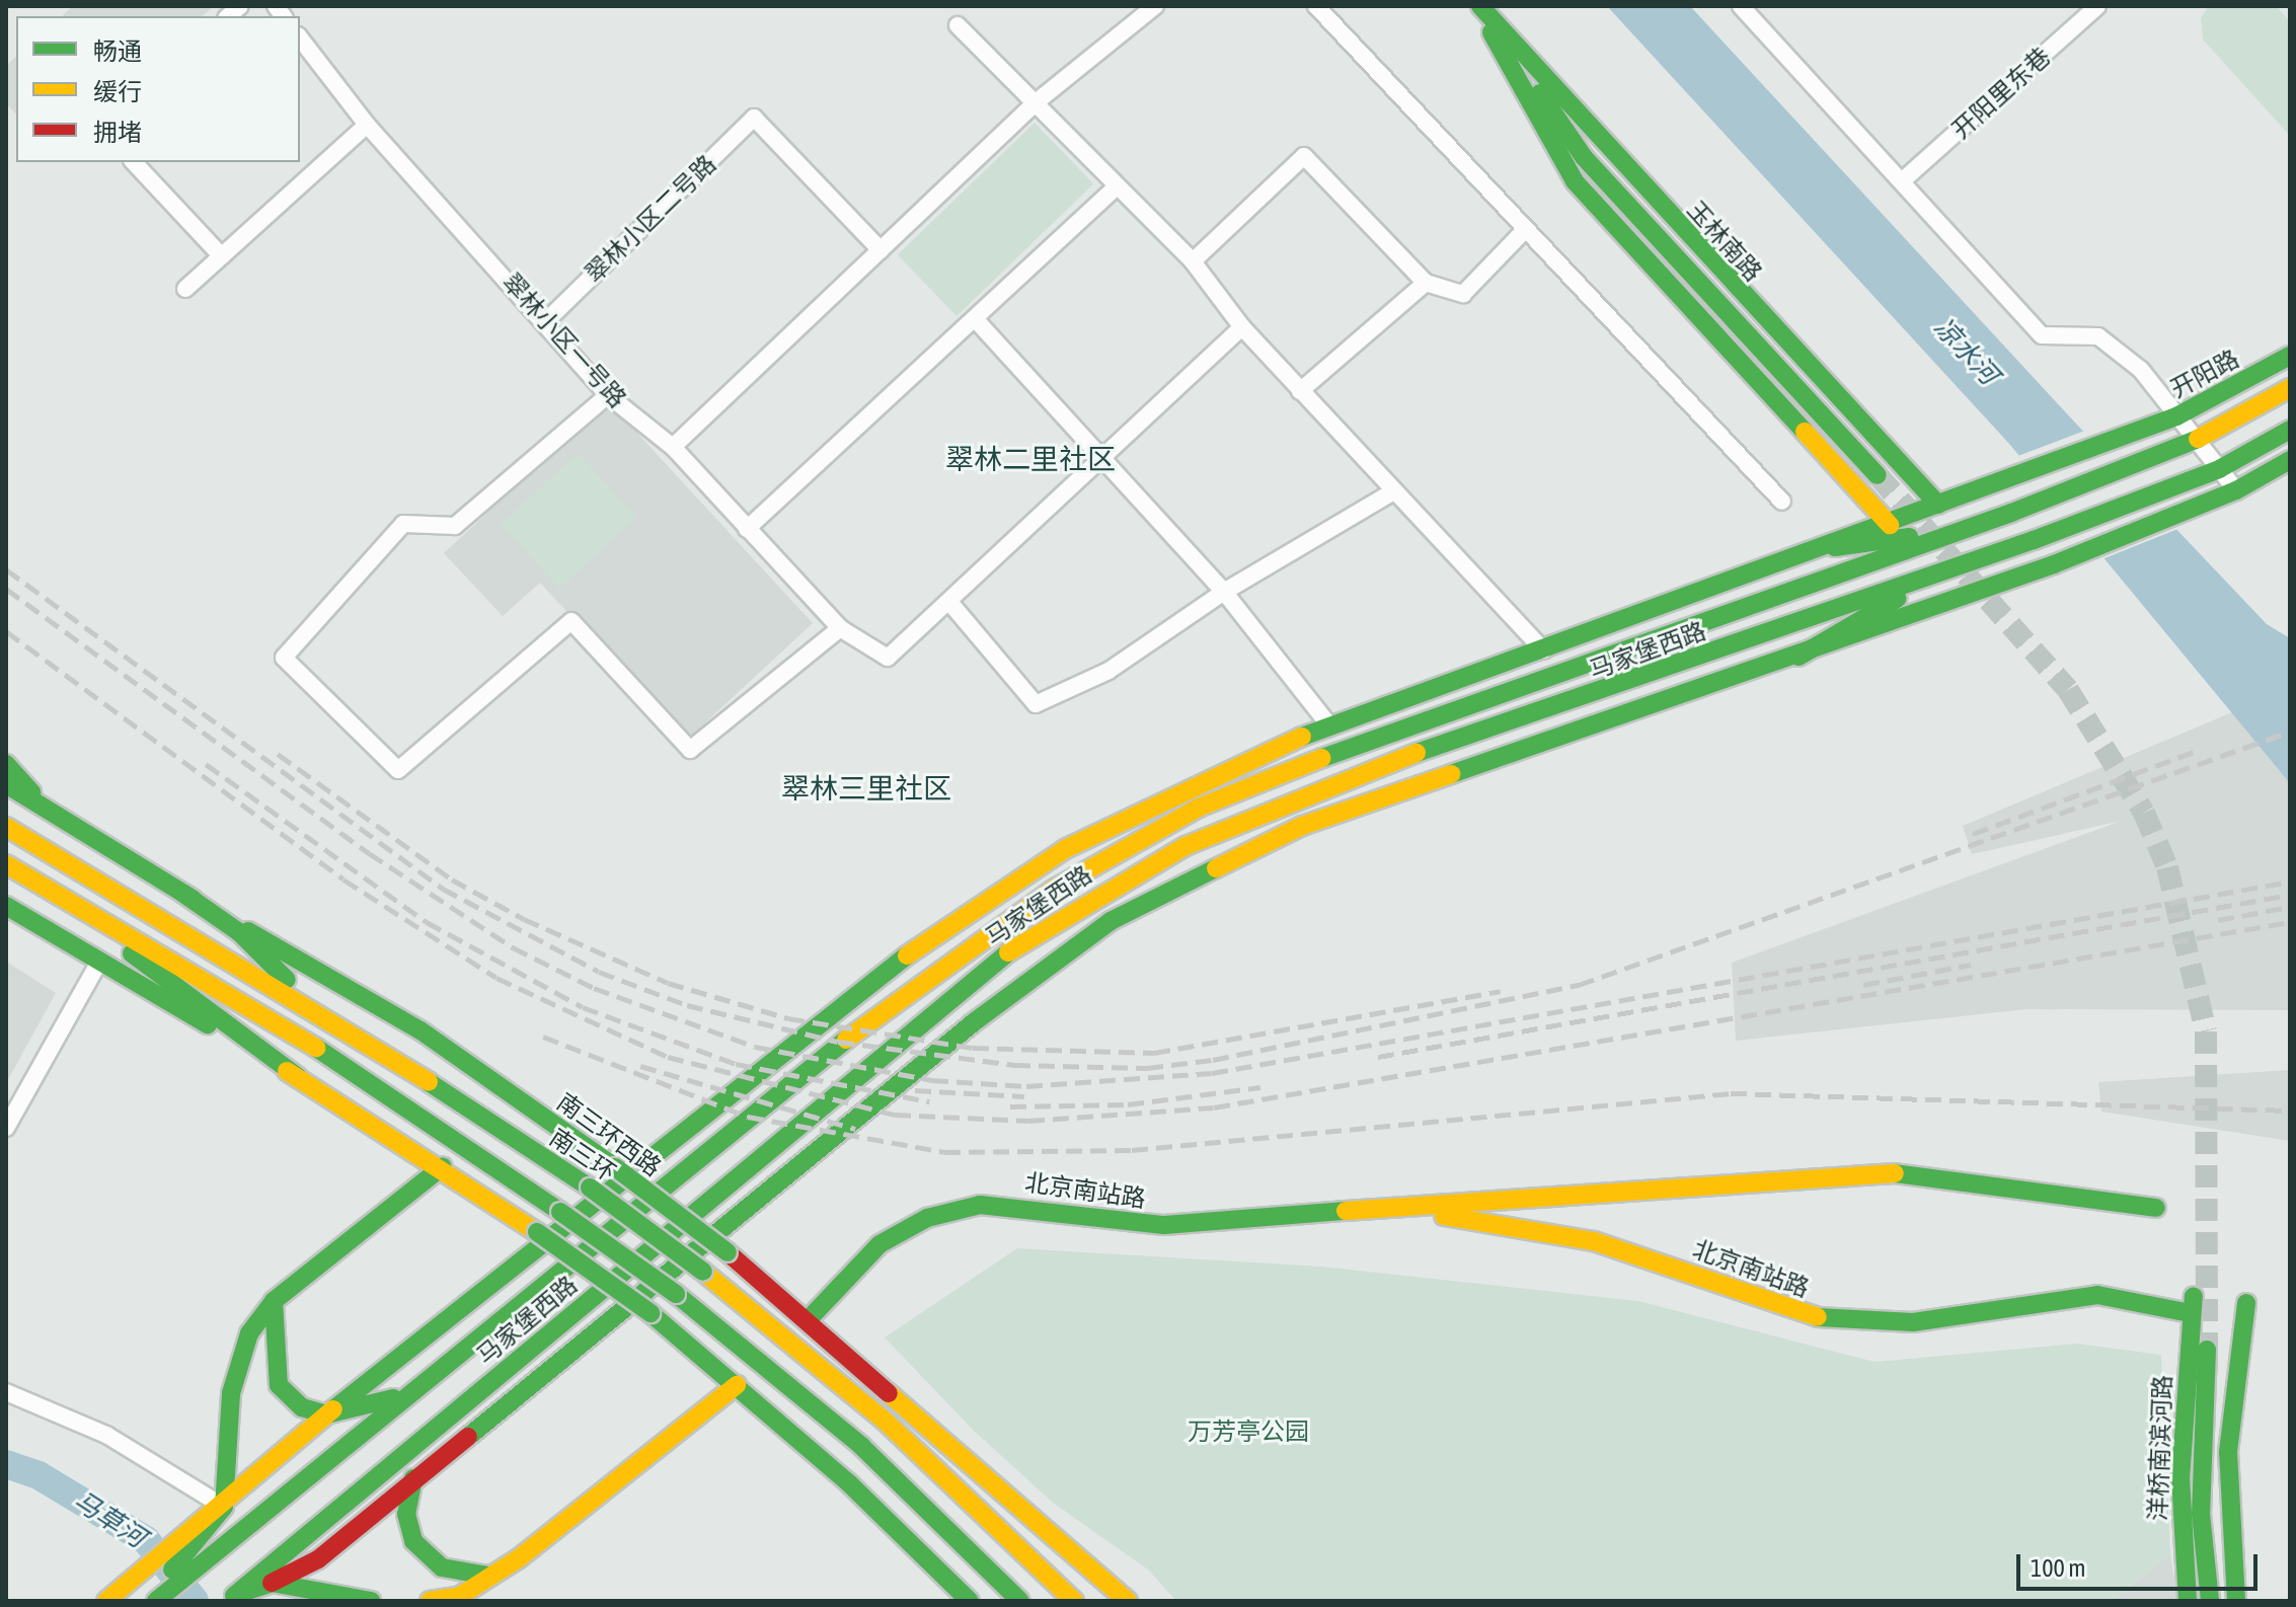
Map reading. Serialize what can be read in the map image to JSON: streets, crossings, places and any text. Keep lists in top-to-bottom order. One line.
{"streets":{"main road":["玉林南路","开阳路","马家堡西路","南三环西路","南三环","北京南站路","洋桥南滨河路"],"street":["开阳里东巷","翠林小区二号路","翠林小区一号路"]},"crossings":[["翠林小区二号路","翠林小区一号路"],["玉林南路","马家堡西路"],["开阳路","马家堡西路"],["南三环西路","北京南站路"],["北京南站路","洋桥南滨河路"]],"districts":["翠林二里社区","翠林三里社区"],"water":["凉水河","马草河"],"parks":["万芳亭公园"],"legend":["畅通","缓行","拥堵"],"scale_bar":"100 m"}
